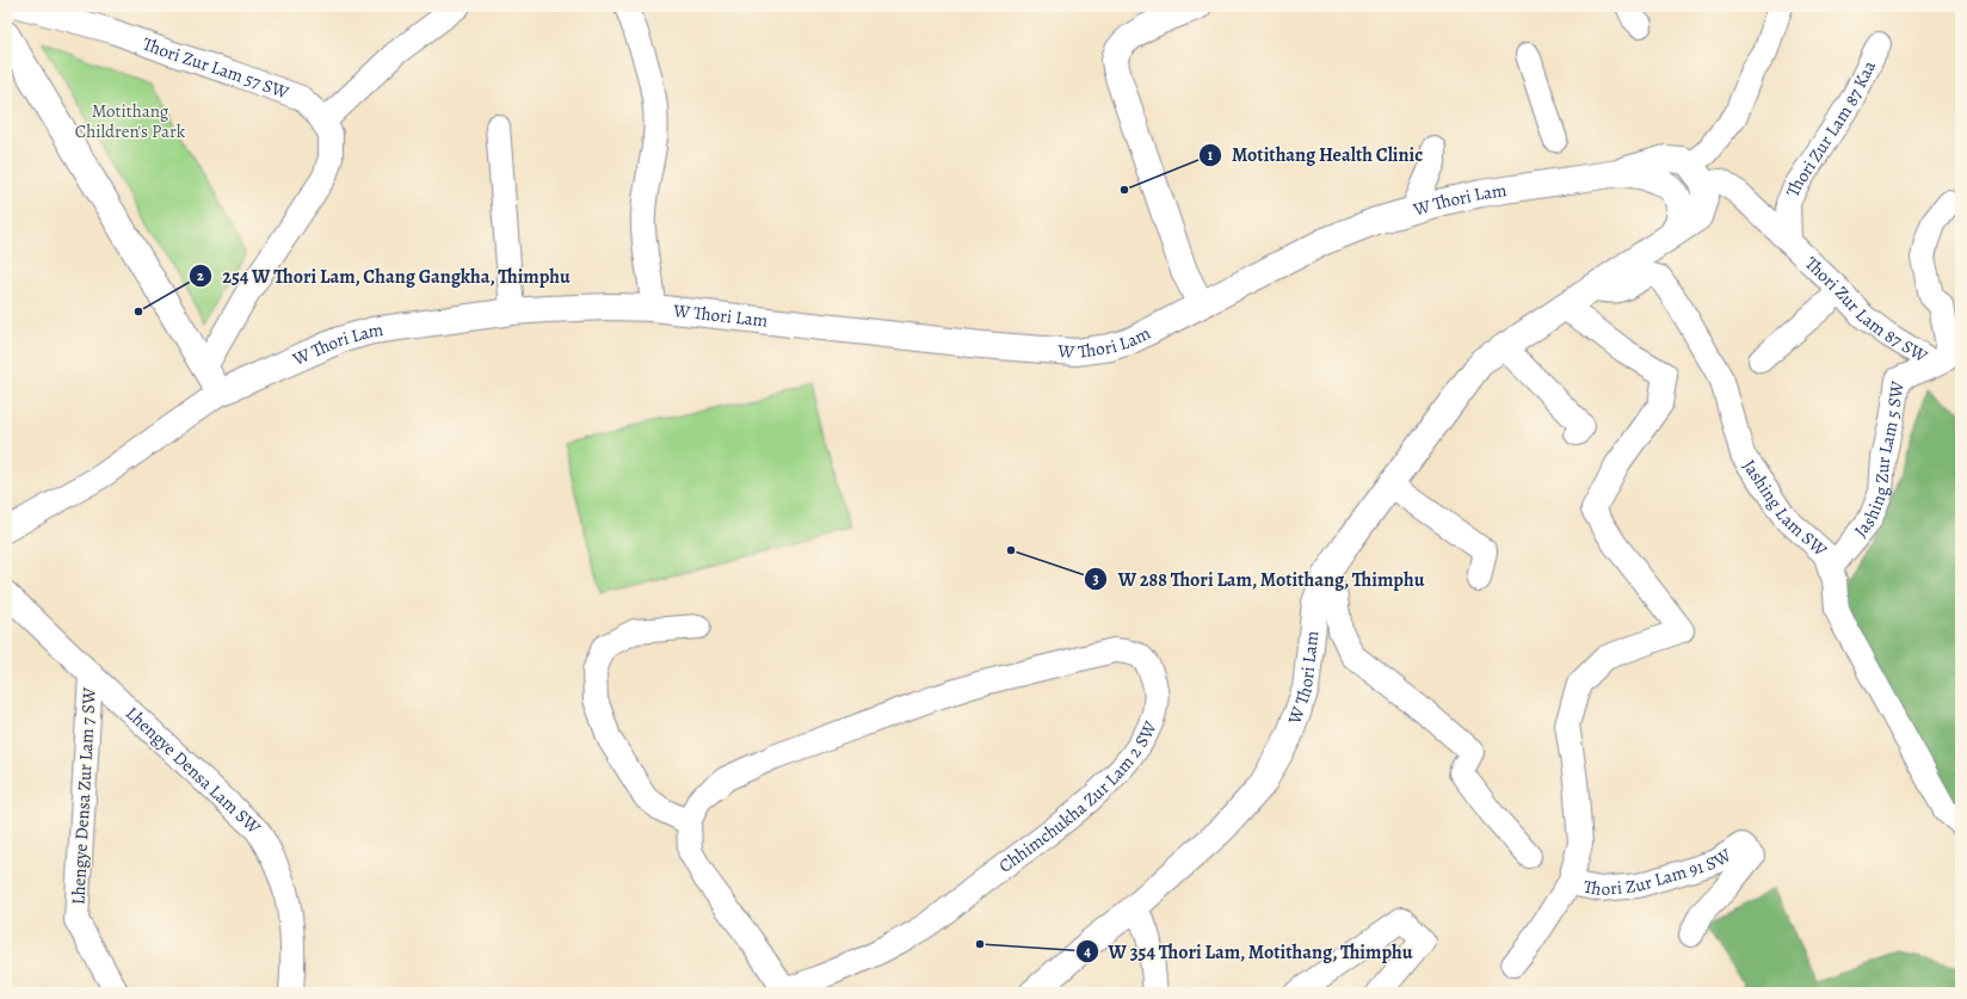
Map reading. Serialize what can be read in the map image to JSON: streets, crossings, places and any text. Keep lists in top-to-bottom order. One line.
{"streets":{"main road":["W Thori Lam"],"street":["Thori Zur Lam 57 SW","Thori Zur Lam 87 Kaa","Thori Zur Lam 87 SW","Jashing Zur Lam 5 SW","Jashing Lam SW","Lhengye Densa Lam SW","Chhimchukha Zur Lam 2 SW","Lhengye Densa Zur Lam 7 SW","Thori Zur Lam 91 SW"]},"crossings":[["Thori Zur Lam 87 Kaa","Thori Zur Lam 87 SW"],["W Thori Lam","Thori Zur Lam 87 SW"],["W Thori Lam","Jashing Lam SW"],["W Thori Lam","Thori Zur Lam 91 SW"],["Thori Zur Lam 87 SW","Jashing Zur Lam 5 SW"],["Jashing Zur Lam 5 SW","Jashing Lam SW"],["Lhengye Densa Lam SW","Lhengye Densa Zur Lam 7 SW"]],"parks":["Motithang Children's Park"],"places":["Motithang Health Clinic","254 W Thori Lam, Chang Gangkha, Thimphu","W 288 Thori Lam, Motithang, Thimphu","W 354 Thori Lam, Motithang, Thimphu"]}
